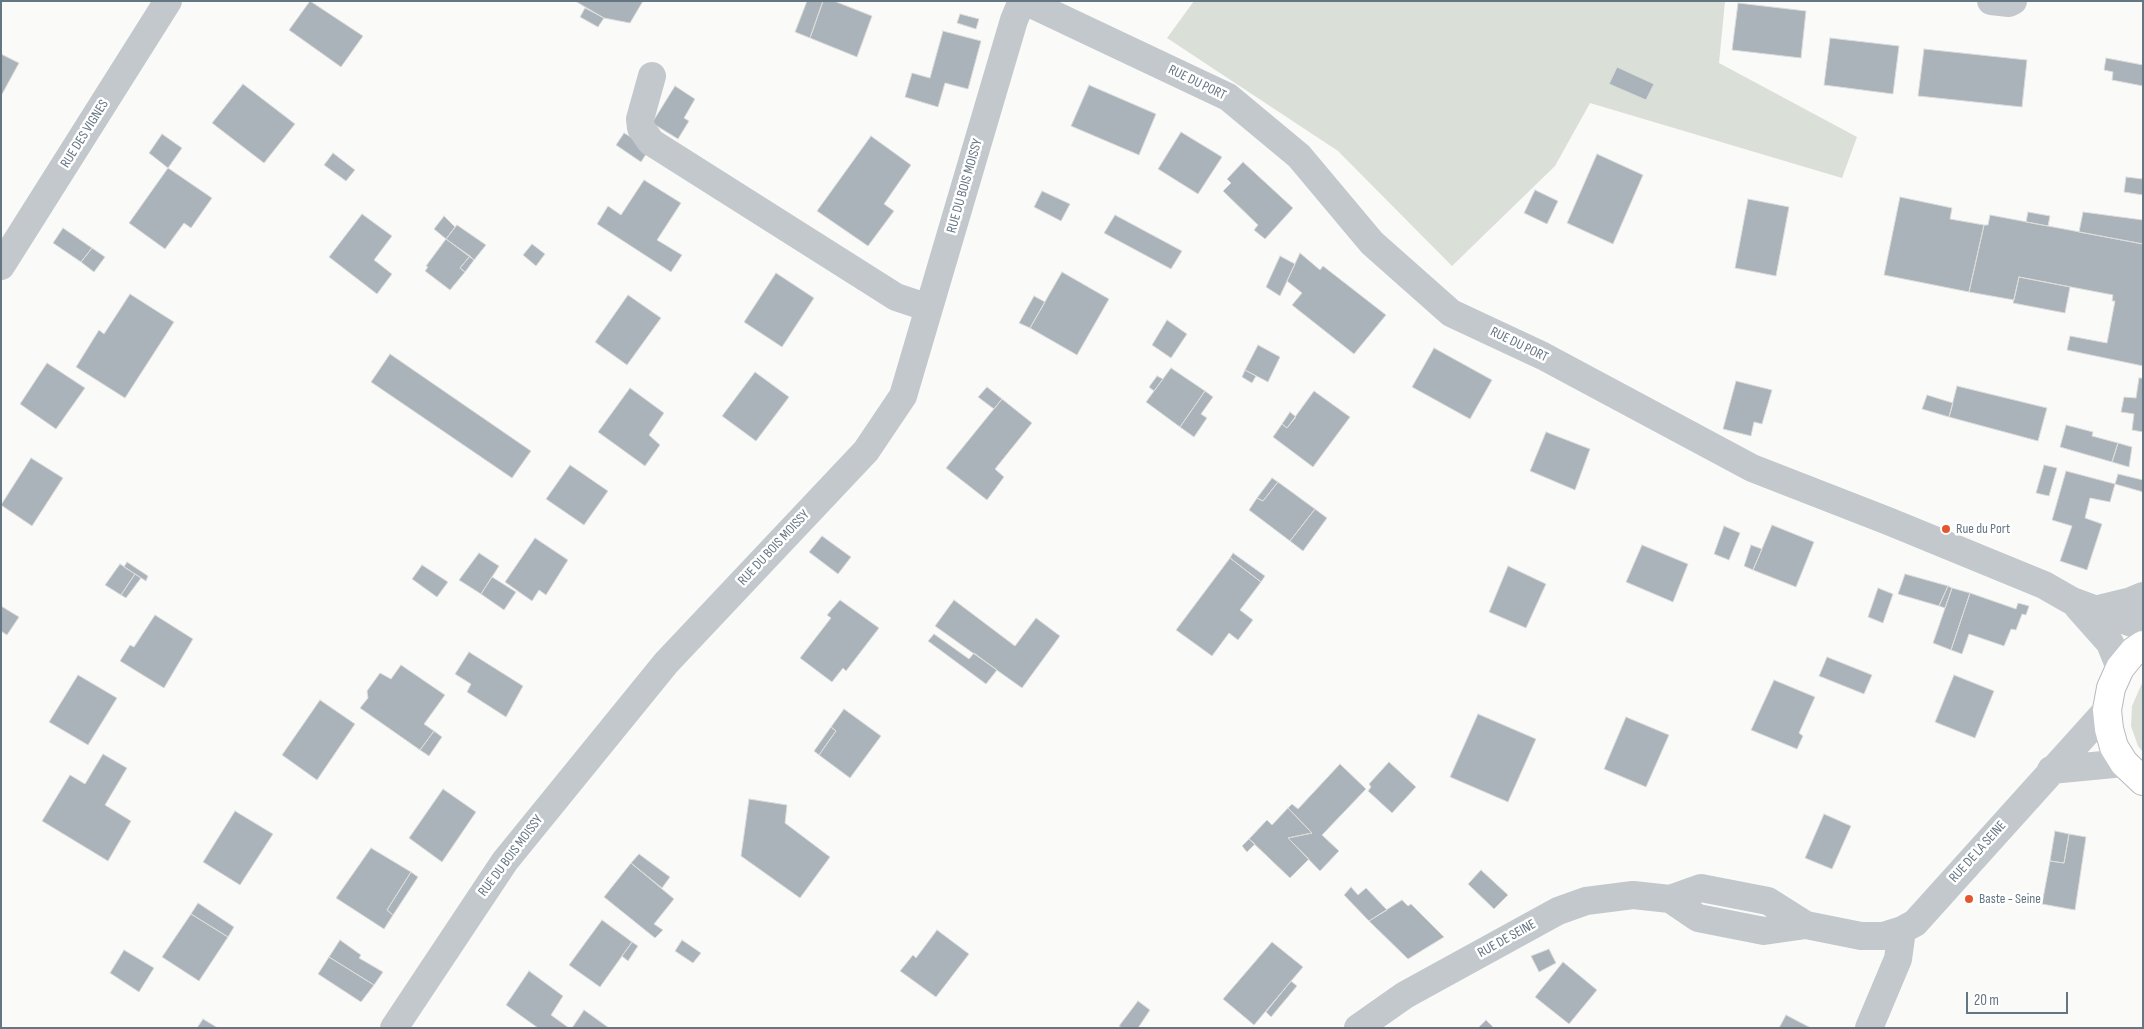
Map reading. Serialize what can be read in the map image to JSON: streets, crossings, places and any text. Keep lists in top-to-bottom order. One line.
{"streets":{"street":["RUE DU PORT","RUE DES VIGNES","RUE DU BOIS MOISSY","RUE DE LA SEINE","RUE DE SEINE"]},"crossings":[["RUE DU PORT","RUE DU BOIS MOISSY"],["RUE DE LA SEINE","RUE DE SEINE"]],"places":["Rue du Port","Baste - Seine"],"scale_bar":"20 m"}
